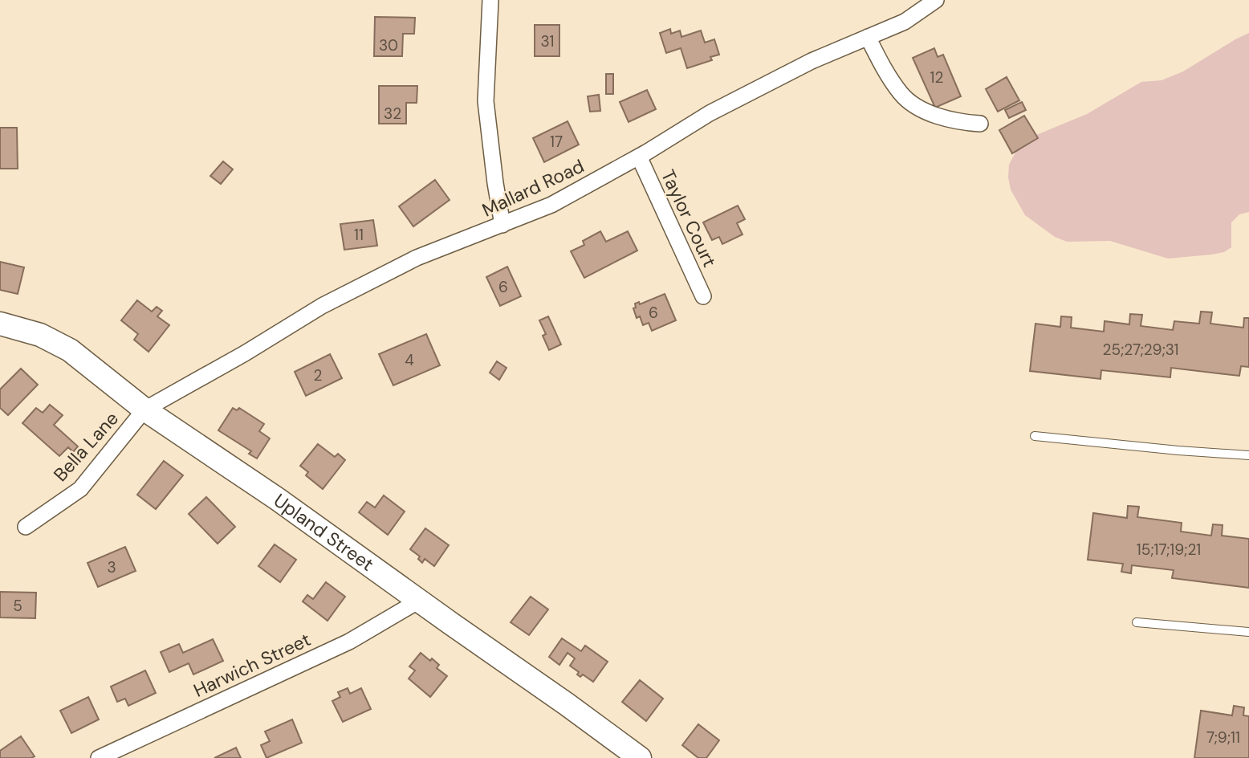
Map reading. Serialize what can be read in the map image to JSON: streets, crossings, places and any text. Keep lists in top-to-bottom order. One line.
{"streets":{"street":["Mallard Road","Taylor Court","Bella Lane","Upland Street","Harwich Street"]},"crossings":[["Mallard Road","Taylor Court"],["Mallard Road","Bella Lane"],["Mallard Road","Upland Street"],["Bella Lane","Upland Street"],["Upland Street","Harwich Street"]],"house_numbers":["31","30","12","32","17","11","6","6","25;27;29;31","4","2","15;17;19;21","3","5","7;9;11"]}
